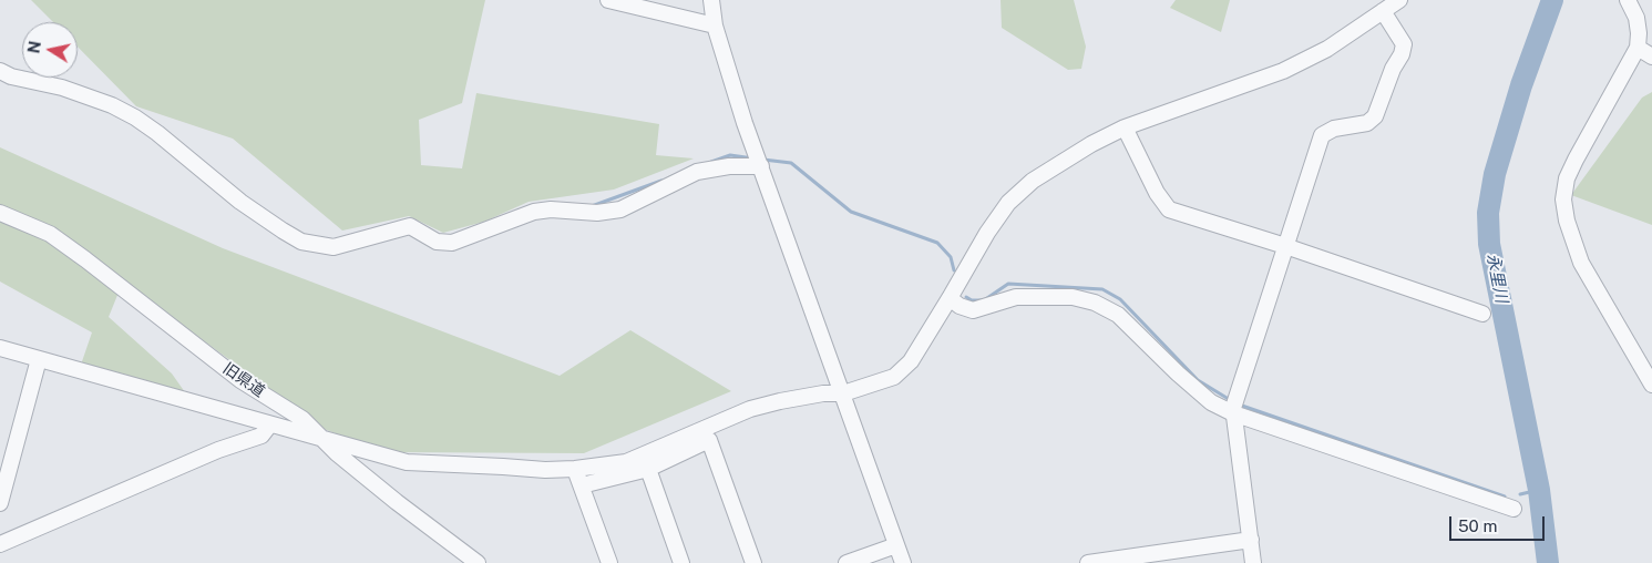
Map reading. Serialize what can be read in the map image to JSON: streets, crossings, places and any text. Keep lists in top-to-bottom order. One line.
{"streets":{"street":["旧県道"]},"water":["永里川"],"scale_bar":"50 m","north":"left"}
